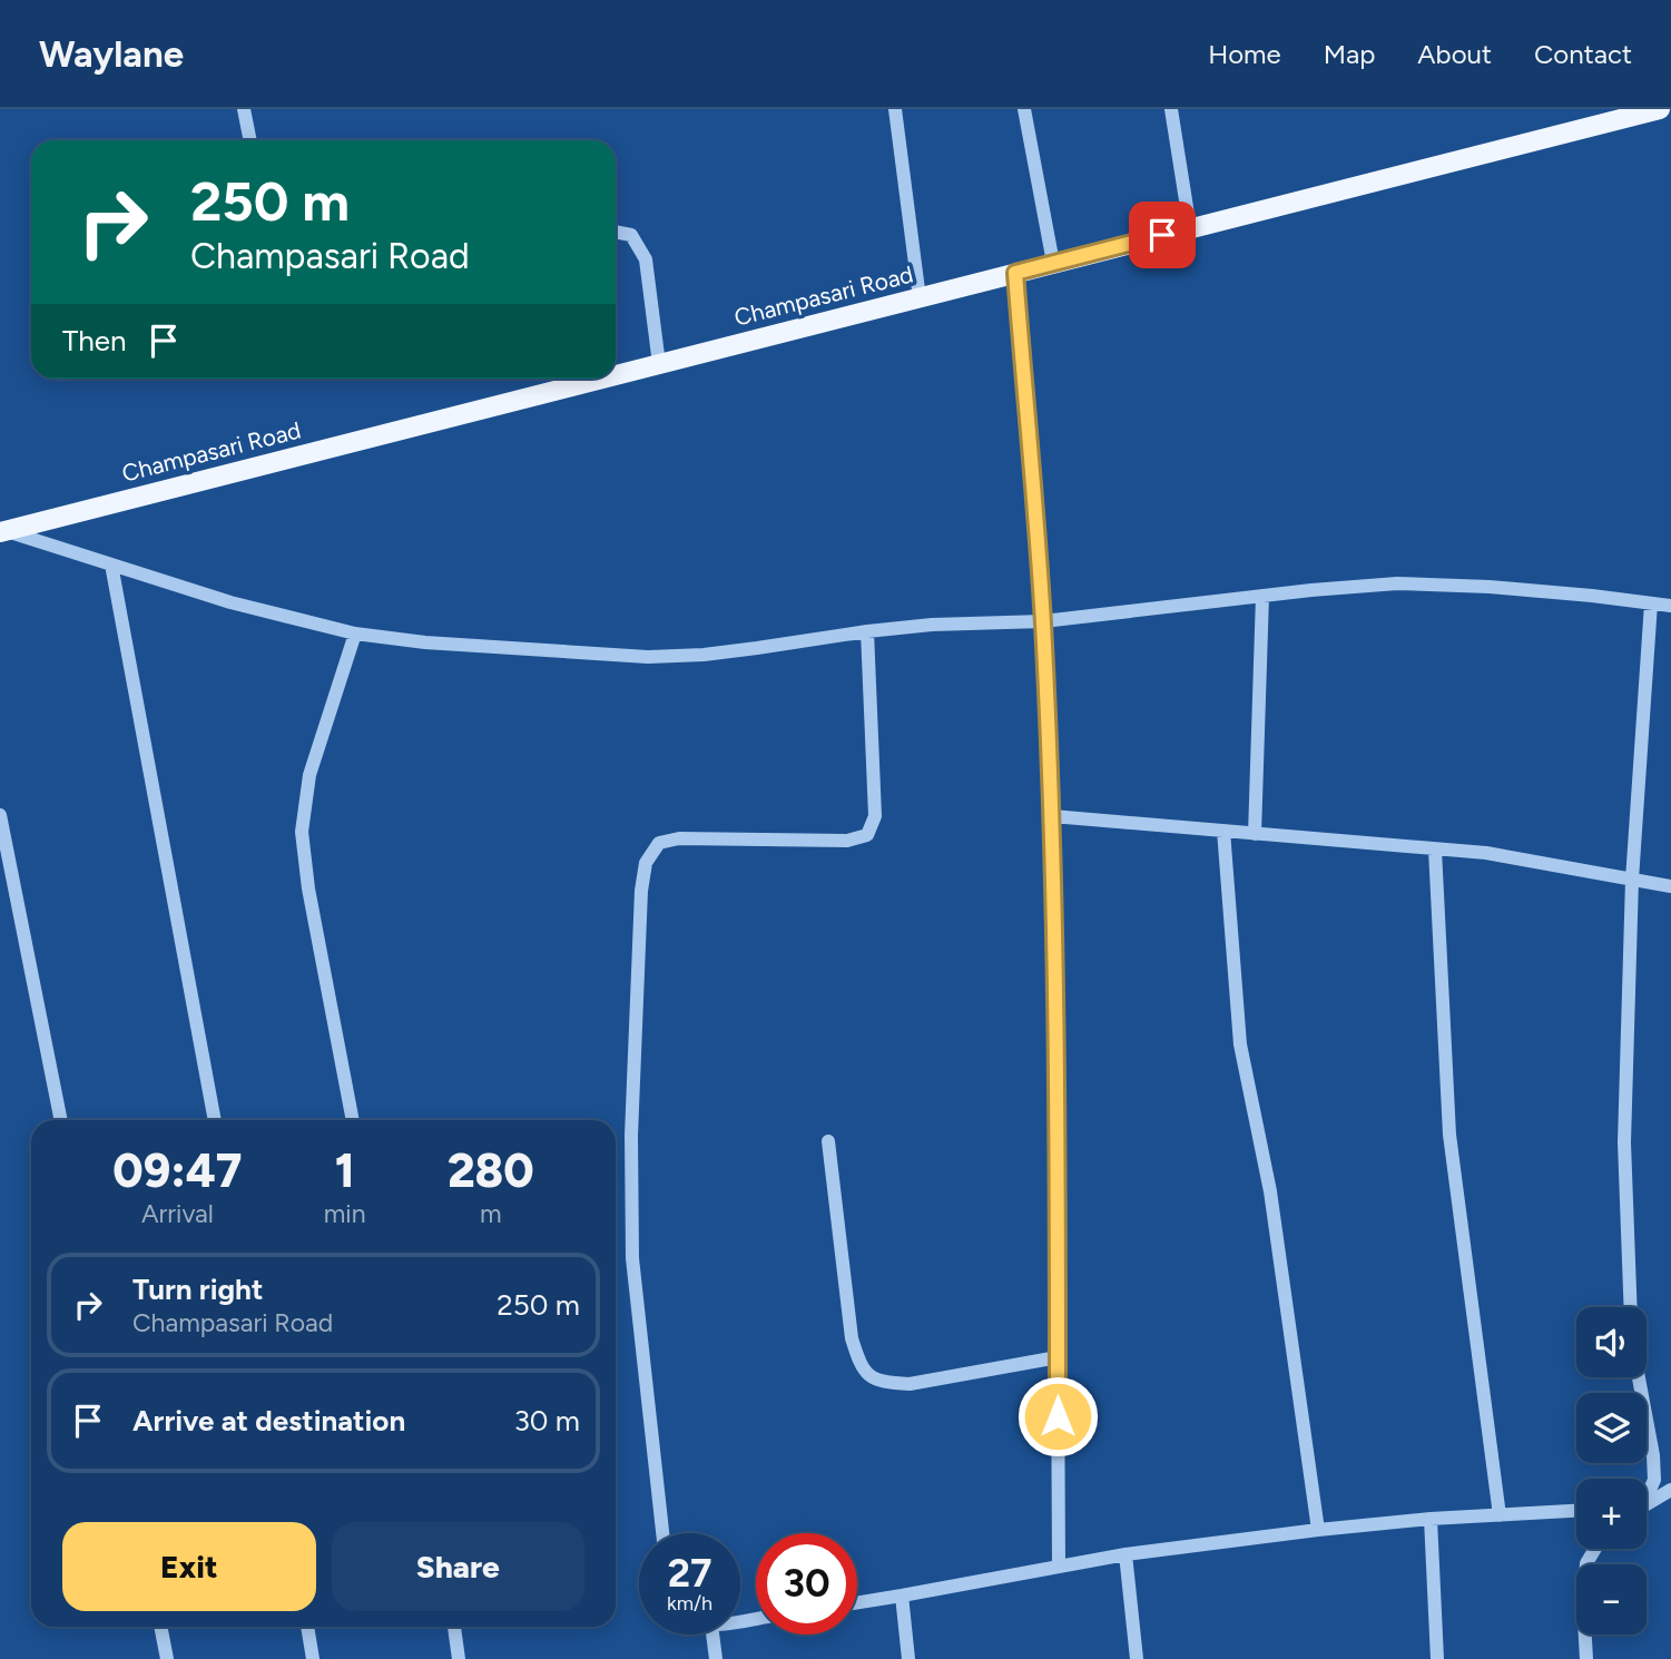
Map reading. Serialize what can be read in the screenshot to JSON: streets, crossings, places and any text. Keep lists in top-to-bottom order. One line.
{"streets":{"main road":["Champasari Road"]},"page":{"header":"Waylane","nav":["Home","Map","About","Contact"],"turn":["250 m","Champasari Road"],"then":"Then","eta":["09:47","Arrival","1","min","280","m"],"list":[{"name":"Turn right","note":"Champasari Road","value":"250 m"},{"name":"Arrive at destination","value":"30 m"}],"map_buttons":["+","−"],"buttons":["Exit","Share"],"speed":"27 km/h","limit":"30"}}
